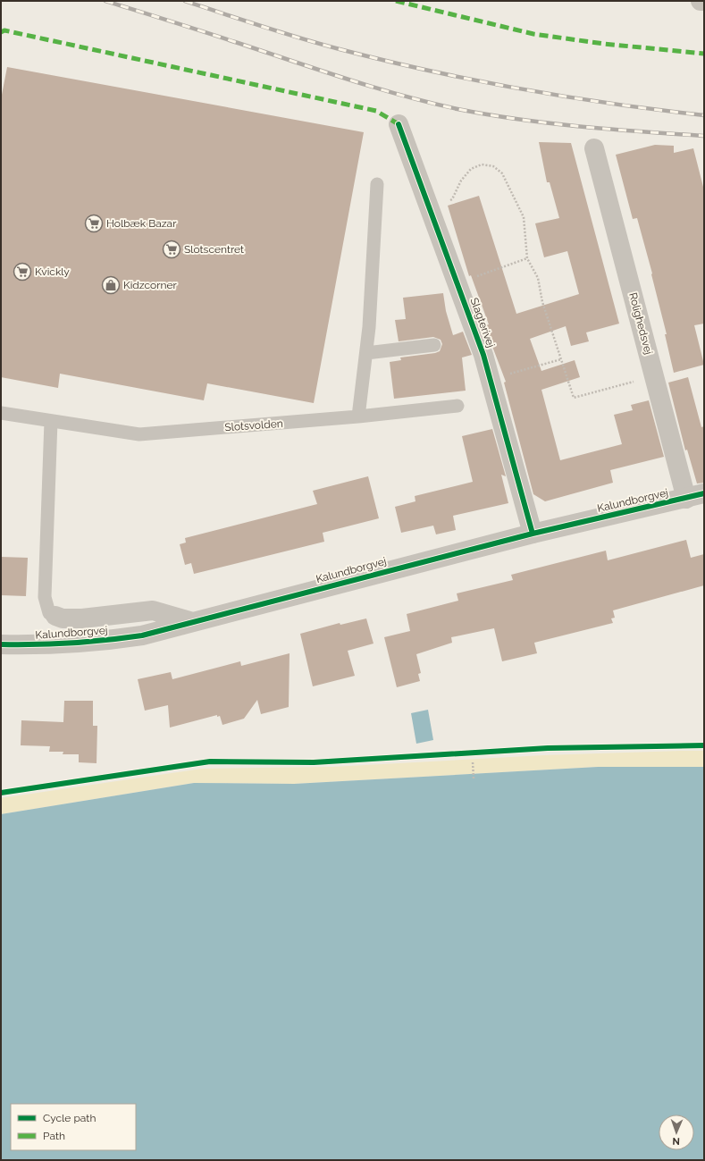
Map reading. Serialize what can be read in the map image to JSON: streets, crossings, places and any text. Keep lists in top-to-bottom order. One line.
{"streets":{"street":["Slagterivej","Rolighedsvej","Kalundborgvej"],"lane":["Slotsvolden"]},"crossings":[["Slagterivej","Kalundborgvej"],["Rolighedsvej","Kalundborgvej"]],"places":{"supermarket":["Holbæk Bazar","Slotscentret","Kvickly"],"shop":["Kidzcorner"]},"legend":["Cycle path","Path"],"north":"bottom"}
